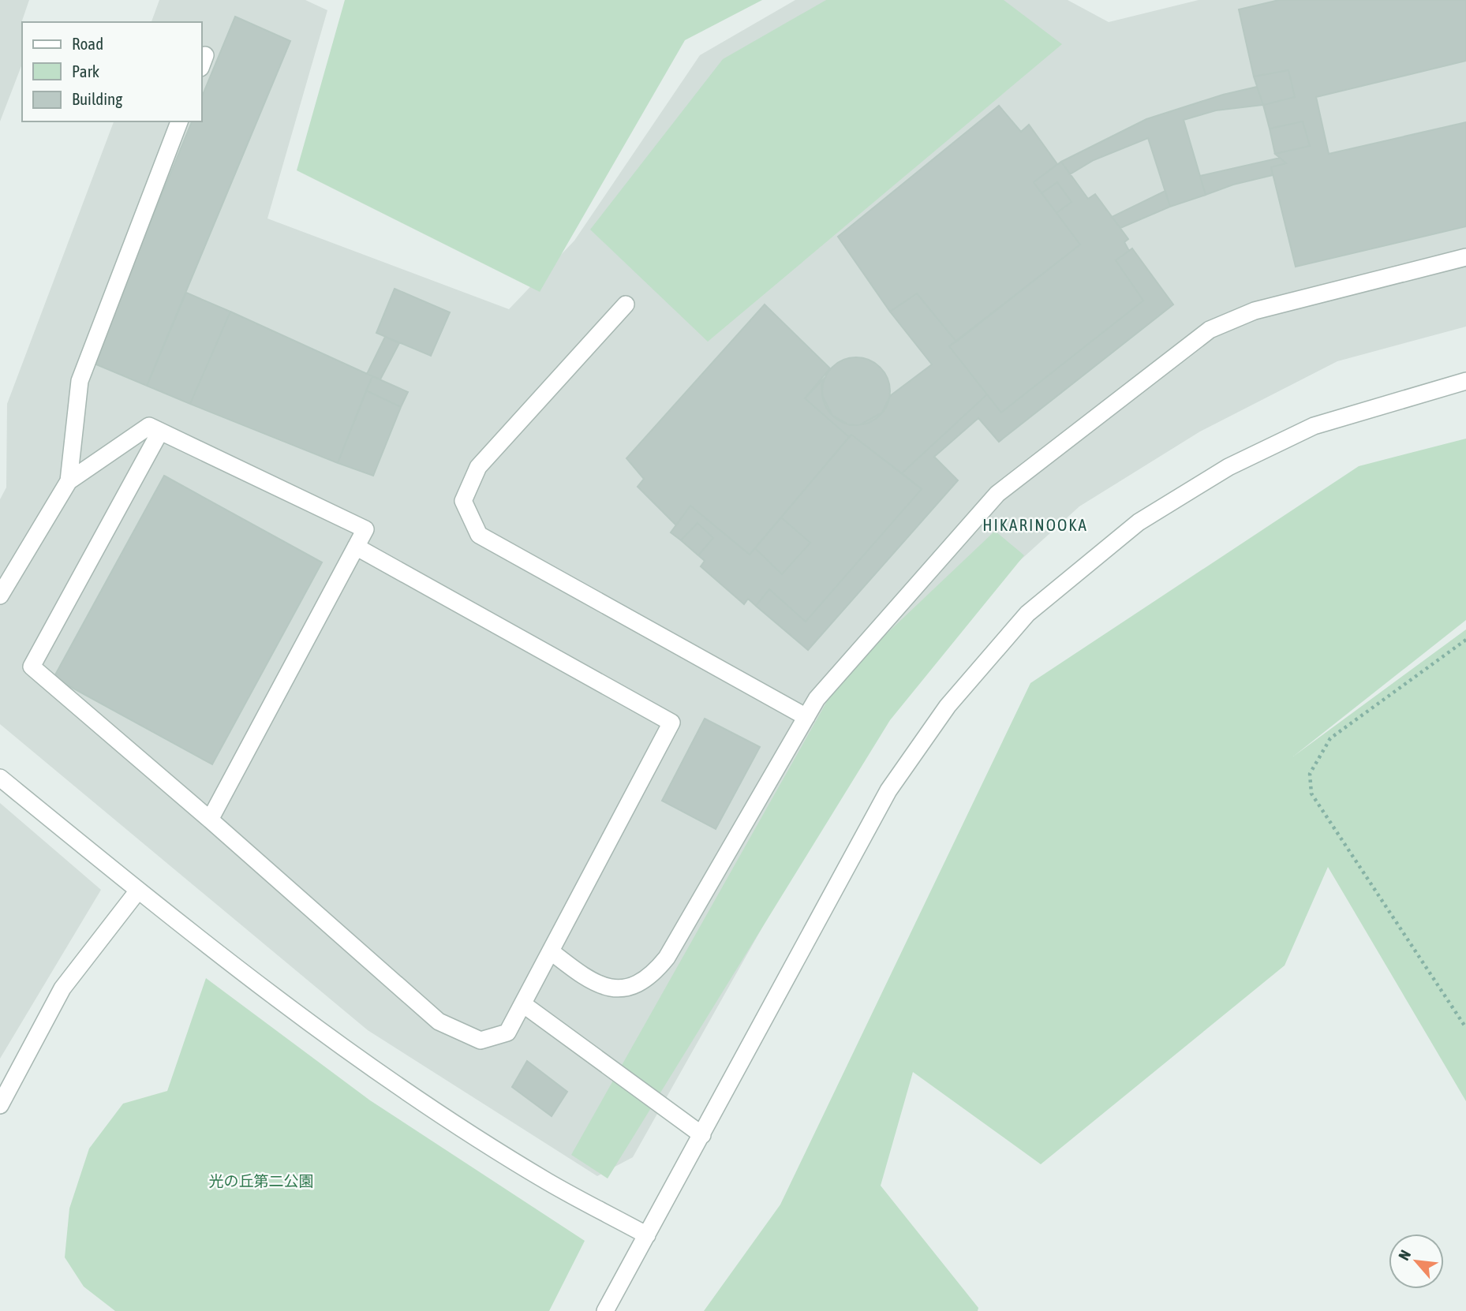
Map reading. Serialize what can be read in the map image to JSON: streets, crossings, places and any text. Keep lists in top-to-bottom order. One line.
{"districts":["HIKARINOOKA"],"parks":["光の丘第二公園"],"legend":["Road","Park","Building"],"north":"top left"}
